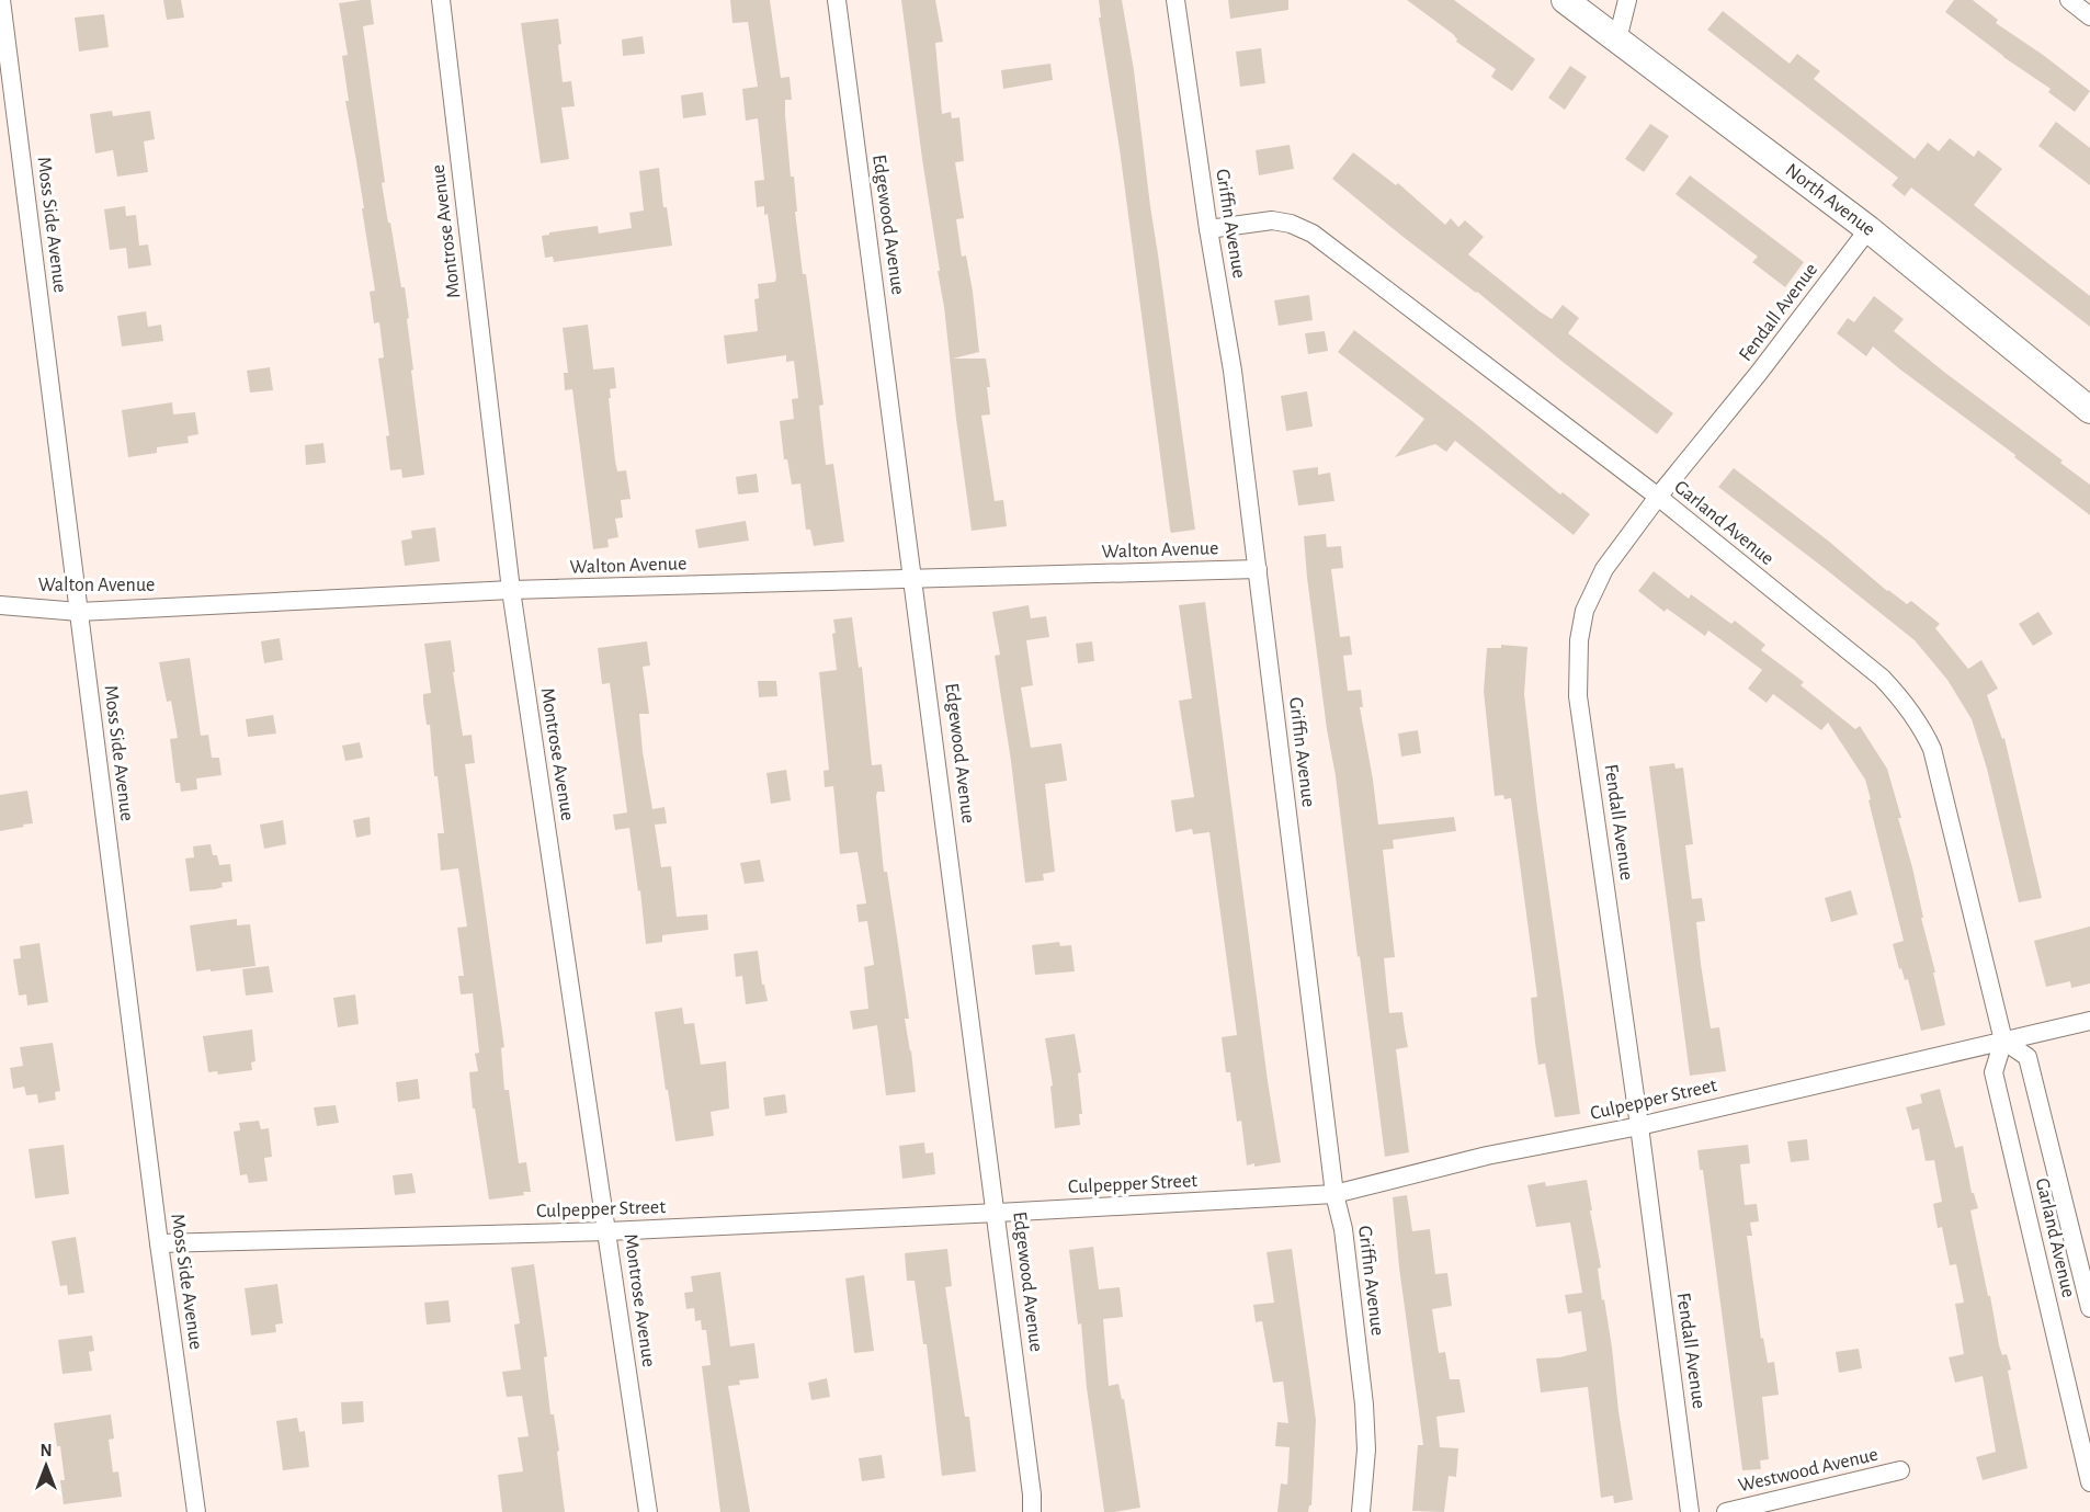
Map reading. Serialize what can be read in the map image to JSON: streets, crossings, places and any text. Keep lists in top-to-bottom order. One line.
{"streets":{"street":["North Avenue","Griffin Avenue","Moss Side Avenue","Edgewood Avenue","Montrose Avenue","Fendall Avenue","Garland Avenue","Walton Avenue","Culpepper Street","Westwood Avenue"]},"crossings":[["North Avenue","Fendall Avenue"],["Griffin Avenue","Garland Avenue"],["Griffin Avenue","Walton Avenue"],["Griffin Avenue","Culpepper Street"],["Moss Side Avenue","Walton Avenue"],["Moss Side Avenue","Culpepper Street"],["Edgewood Avenue","Walton Avenue"],["Edgewood Avenue","Culpepper Street"],["Montrose Avenue","Walton Avenue"],["Montrose Avenue","Culpepper Street"],["Fendall Avenue","Garland Avenue"],["Fendall Avenue","Culpepper Street"],["Garland Avenue","Culpepper Street"]],"north":"top"}
